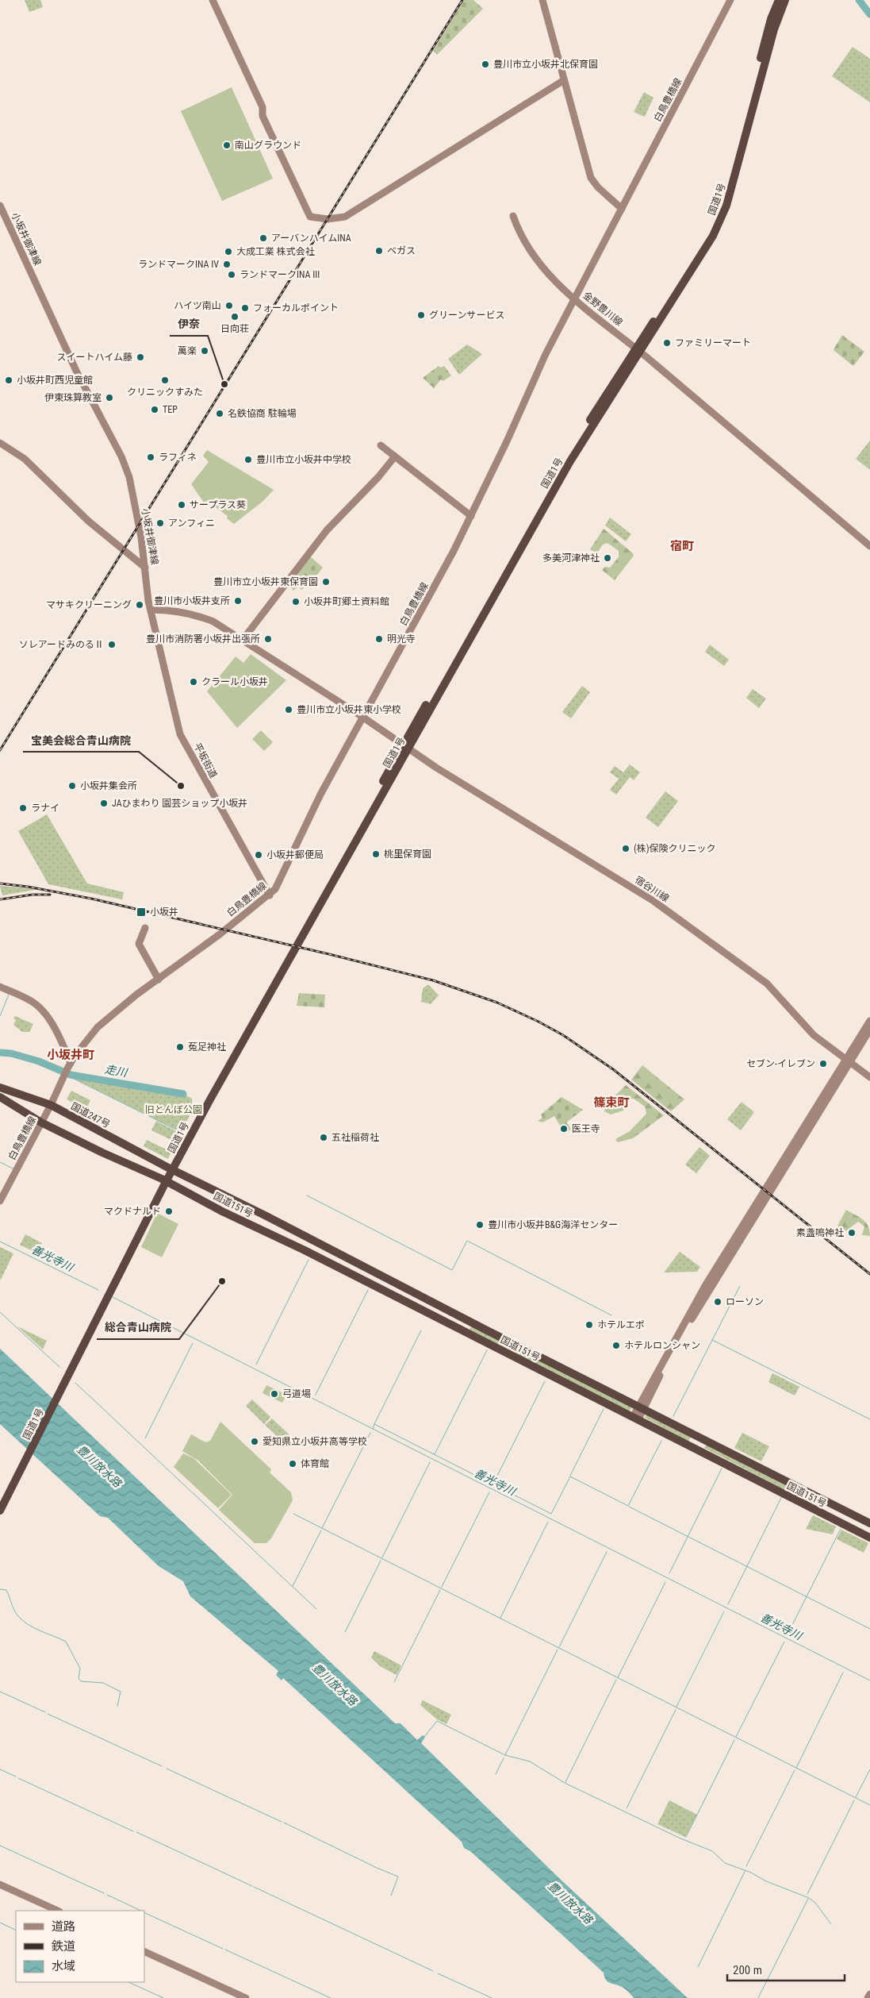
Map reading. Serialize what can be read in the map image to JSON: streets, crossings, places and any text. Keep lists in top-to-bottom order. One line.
{"streets":{"highway":["国道1号","国道247号","国道151号"],"main road":["白鳥豊橋線","小坂井御津線","金野豊川線","平坂街道","宿谷川線"]},"crossings":[["白鳥豊橋線","金野豊川線"],["白鳥豊橋線","平坂街道"],["白鳥豊橋線","国道247号"],["国道1号","金野豊川線"],["国道1号","宿谷川線"],["国道1号","国道247号"],["国道1号","国道151号"],["小坂井御津線","平坂街道"],["国道247号","国道151号"]],"districts":["宿町","小坂井町","篠束町"],"water":["走川","善光寺川","豊川放水路"],"parks":["旧とんぼ公園"],"places":{"other":["豊川市立小坂井北保育園","南山グラウンド","アーバンハイムINA","ベガス","大成工業 株式会社","ランドマークINA IV","ランドマークINA III","ハイツ南山","フォーカルポイント","グリーンサービス","日向荘","ファミリーマート","萬楽","スイートハイム藤","小坂井町西児童館","クリニックすみた","伊奈","伊東珠算教室","TEP","名鉄協商 駐輪場","ラフィネ","豊川市立小坂井中学校","サープラス葵","アンフィニ","多美河津神社","豊川市立小坂井東保育園","豊川市小坂井支所","小坂井町郷土資料館","マサキクリーニング","豊川市消防署小坂井出張所","明光寺","ソレアードみのるⅡ","クラール小坂井","豊川市立小坂井東小学校","小坂井集会所","宝美会総合青山病院","JAひまわり 園芸ショップ小坂井","ラナイ","(株)保険クリニック","桃里保育園","小坂井郵便局","菟足神社","セブン-イレブン","医王寺","五社稲荷社","マクドナルド","豊川市小坂井B&G海洋センター","素盞鳴神社","総合青山病院","ローソン","ホテルエポ","ホテルロンシャン","弓道場","愛知県立小坂井高等学校","体育館"],"transit":["小坂井"]},"legend":["道路","鉄道","水域"],"scale_bar":"200 m"}
